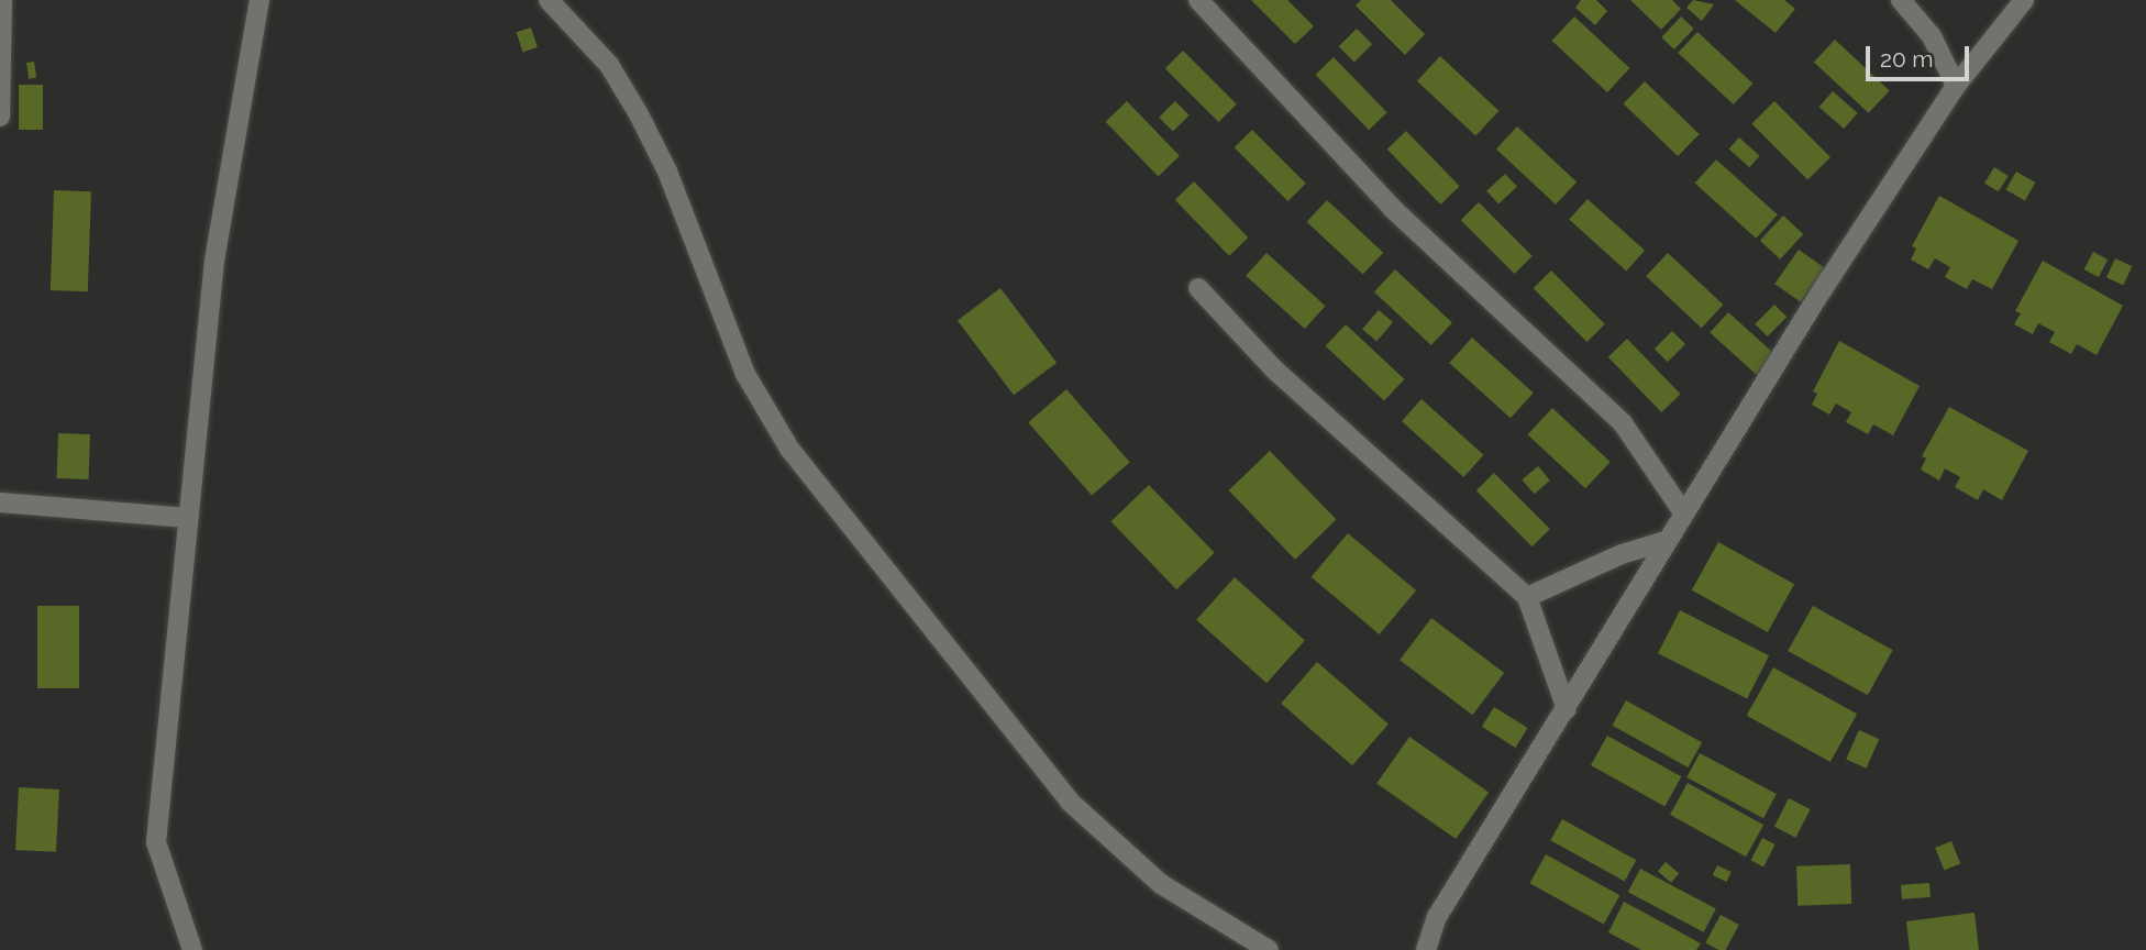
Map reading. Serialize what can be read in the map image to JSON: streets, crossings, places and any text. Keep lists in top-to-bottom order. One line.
{"scale_bar":"20 m"}
